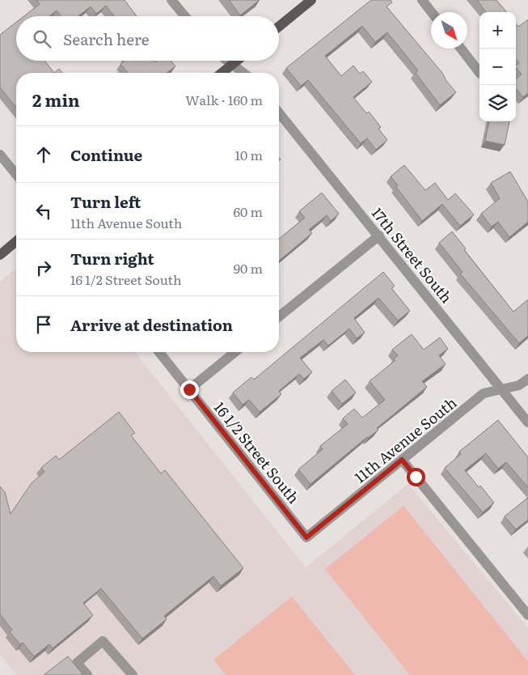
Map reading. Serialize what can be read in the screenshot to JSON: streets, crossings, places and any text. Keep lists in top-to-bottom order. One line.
{"streets":{"street":["17th Street South","11th Avenue South","16 1/2 Street South"]},"crossings":[["17th Street South","11th Avenue South"],["11th Avenue South","16 1/2 Street South"]],"north":"bottom right","page":{"map_buttons":["+","−"],"search":"Search here","heading":["2 min","Walk · 160 m"],"list":[["Continue","10 m"],["Turn left","11th Avenue South","60 m"],["Turn right","16 1/2 Street South","90 m"],"Arrive at destination"]}}
